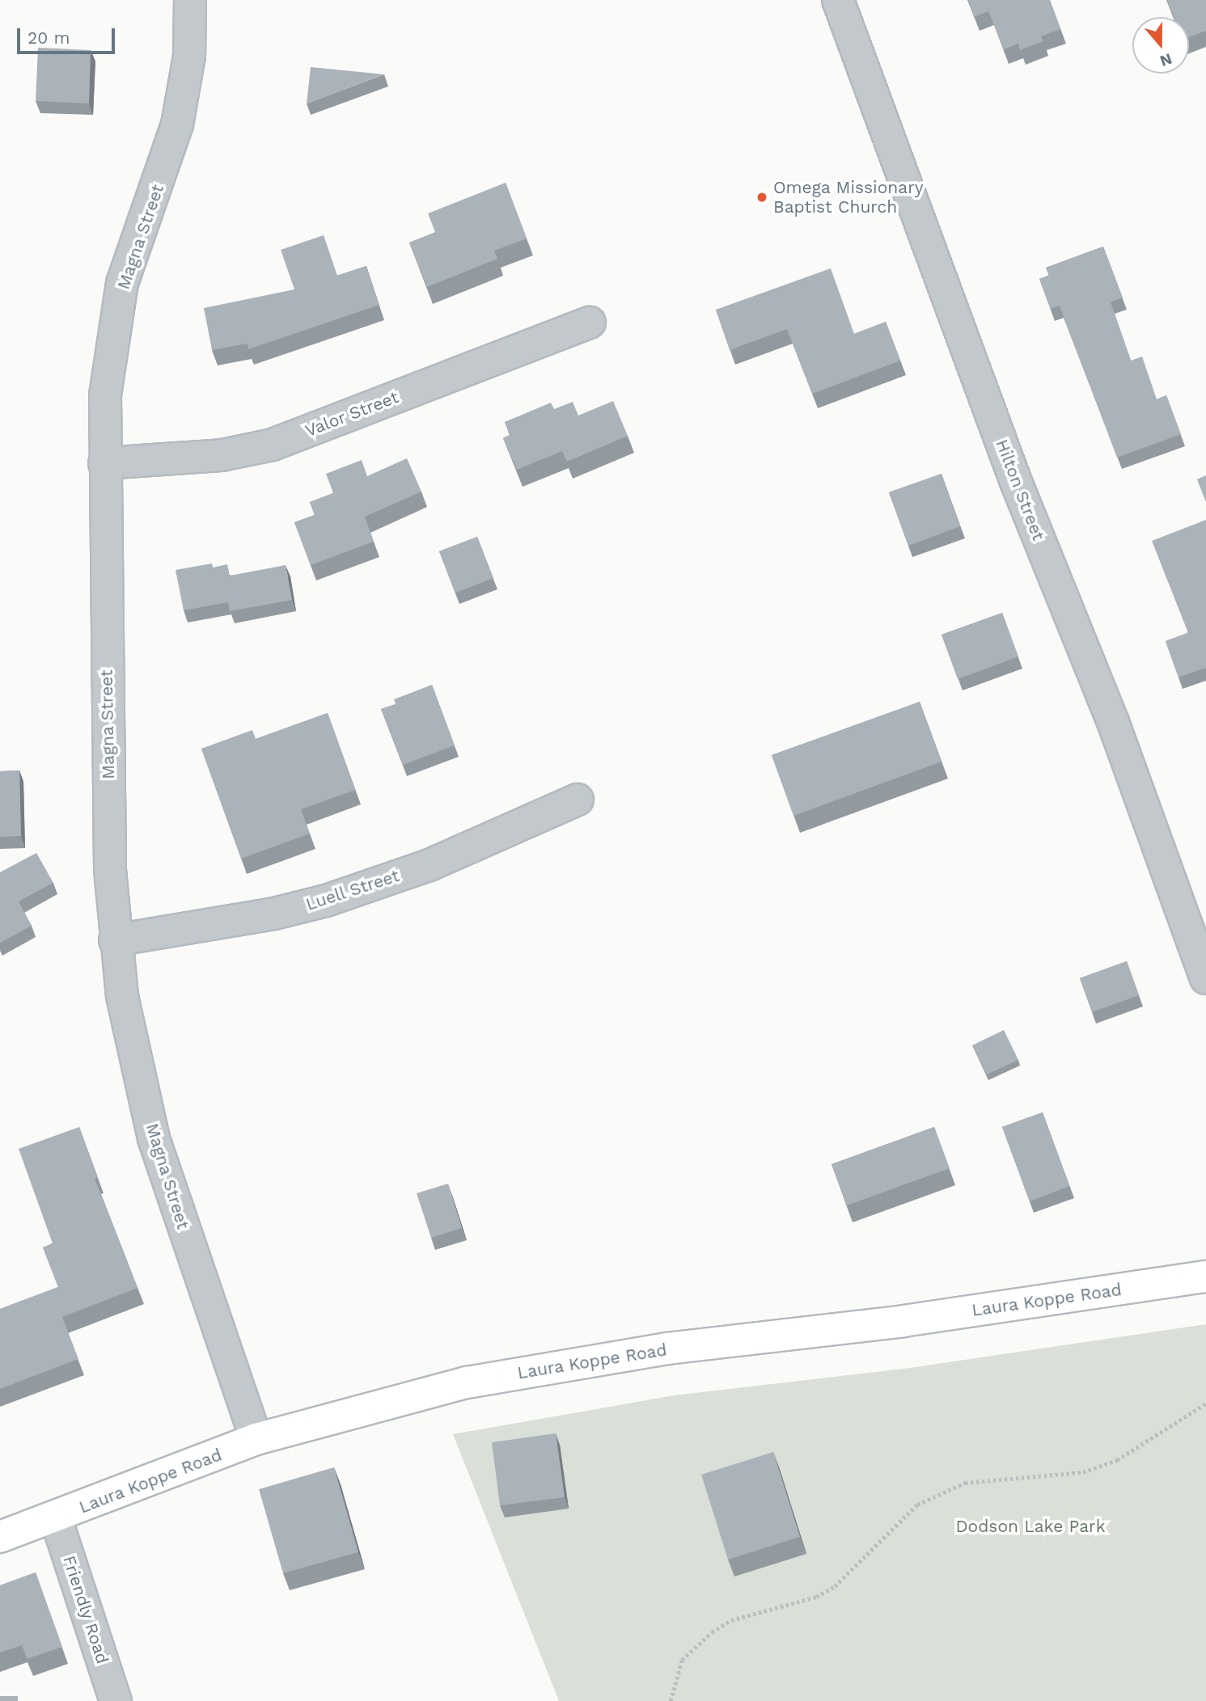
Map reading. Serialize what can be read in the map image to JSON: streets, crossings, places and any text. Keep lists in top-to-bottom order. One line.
{"streets":{"street":["Magna Street","Valor Street","Hilton Street","Luell Street","Laura Koppe Road","Friendly Road"]},"crossings":[["Magna Street","Valor Street"],["Magna Street","Luell Street"],["Magna Street","Laura Koppe Road"],["Laura Koppe Road","Friendly Road"]],"parks":["Dodson Lake Park"],"places":["Omega Missionary Baptist Church"],"scale_bar":"20 m","north":"bottom"}
